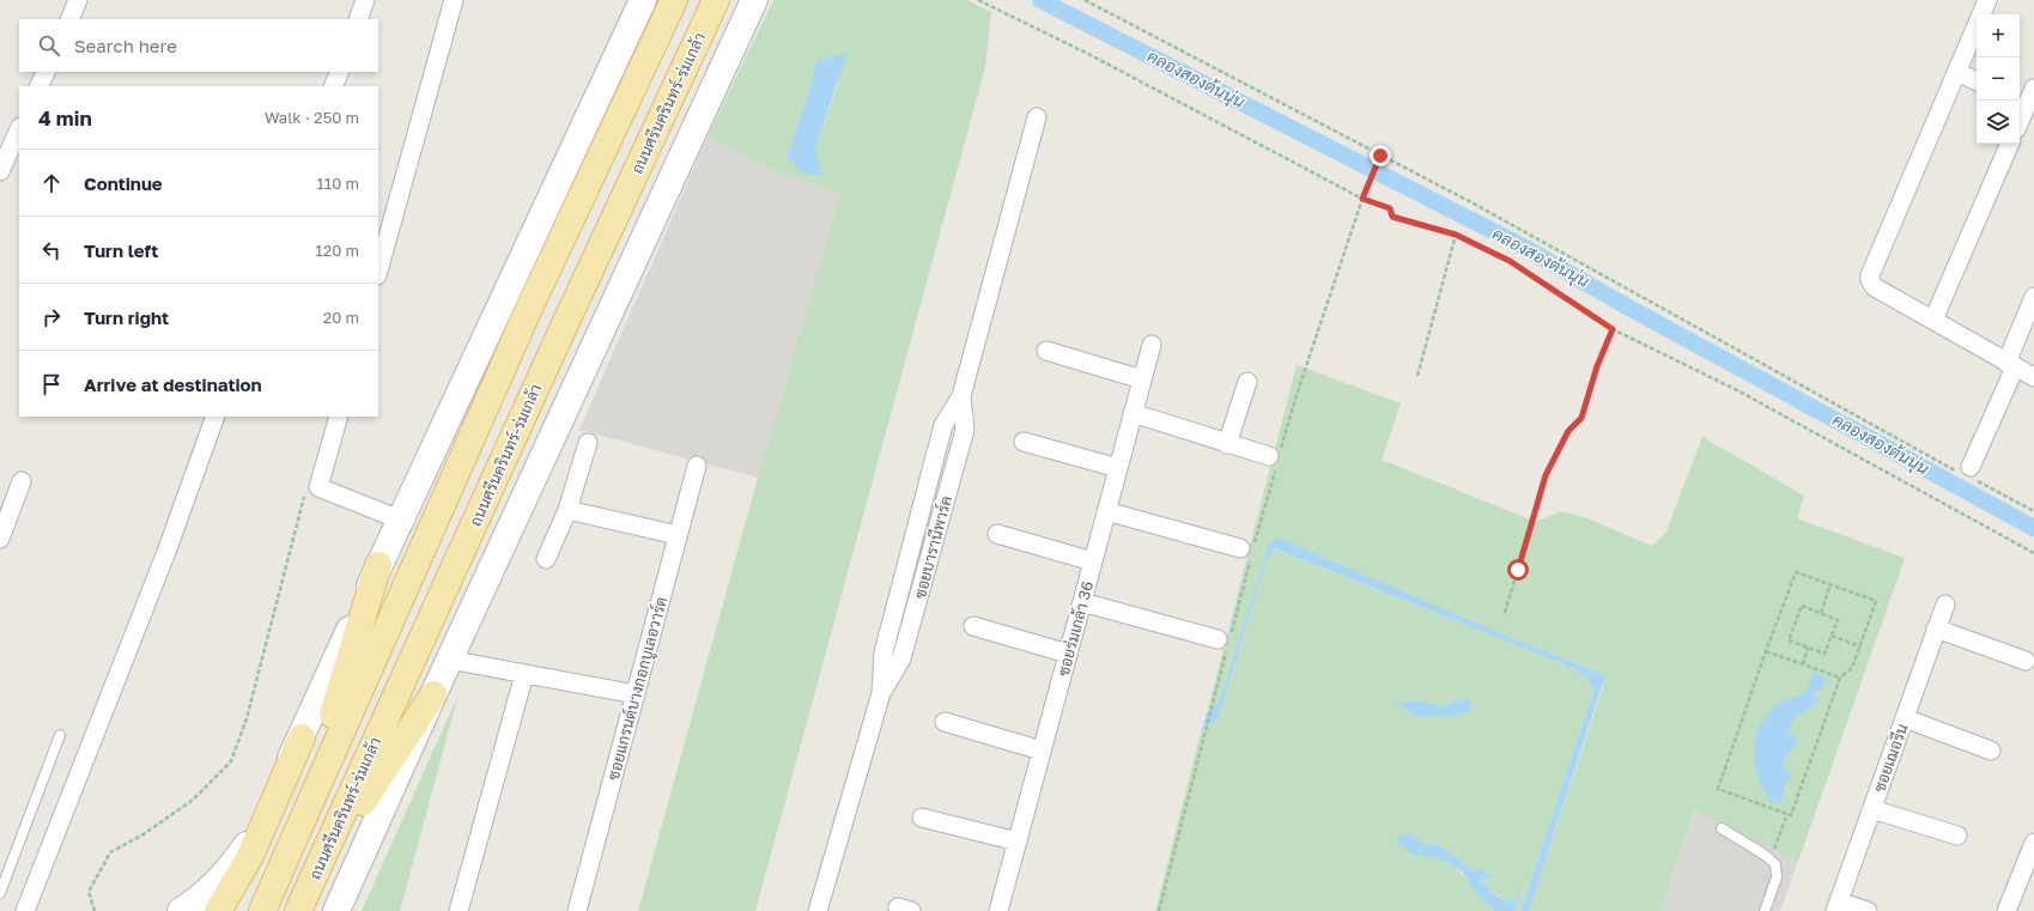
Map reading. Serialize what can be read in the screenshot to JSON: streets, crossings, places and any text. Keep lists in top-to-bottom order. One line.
{"streets":{"main road":["ถนนศรีนครินทร์-ร่มเกล้า"],"street":["ซอยบารานีพาร์ค","ซอยร่มเกล้า 36","ซอยแกรนด์บางกอกบูเลอวาร์ด","ซอยเฌอรีน"]},"water":["คลองสองต้นนุ่น"],"page":{"map_buttons":["+","−"],"search":"Search here","heading":["4 min","Walk · 250 m"],"list":[["Continue","110 m"],["Turn left","120 m"],["Turn right","20 m"],"Arrive at destination"]}}
